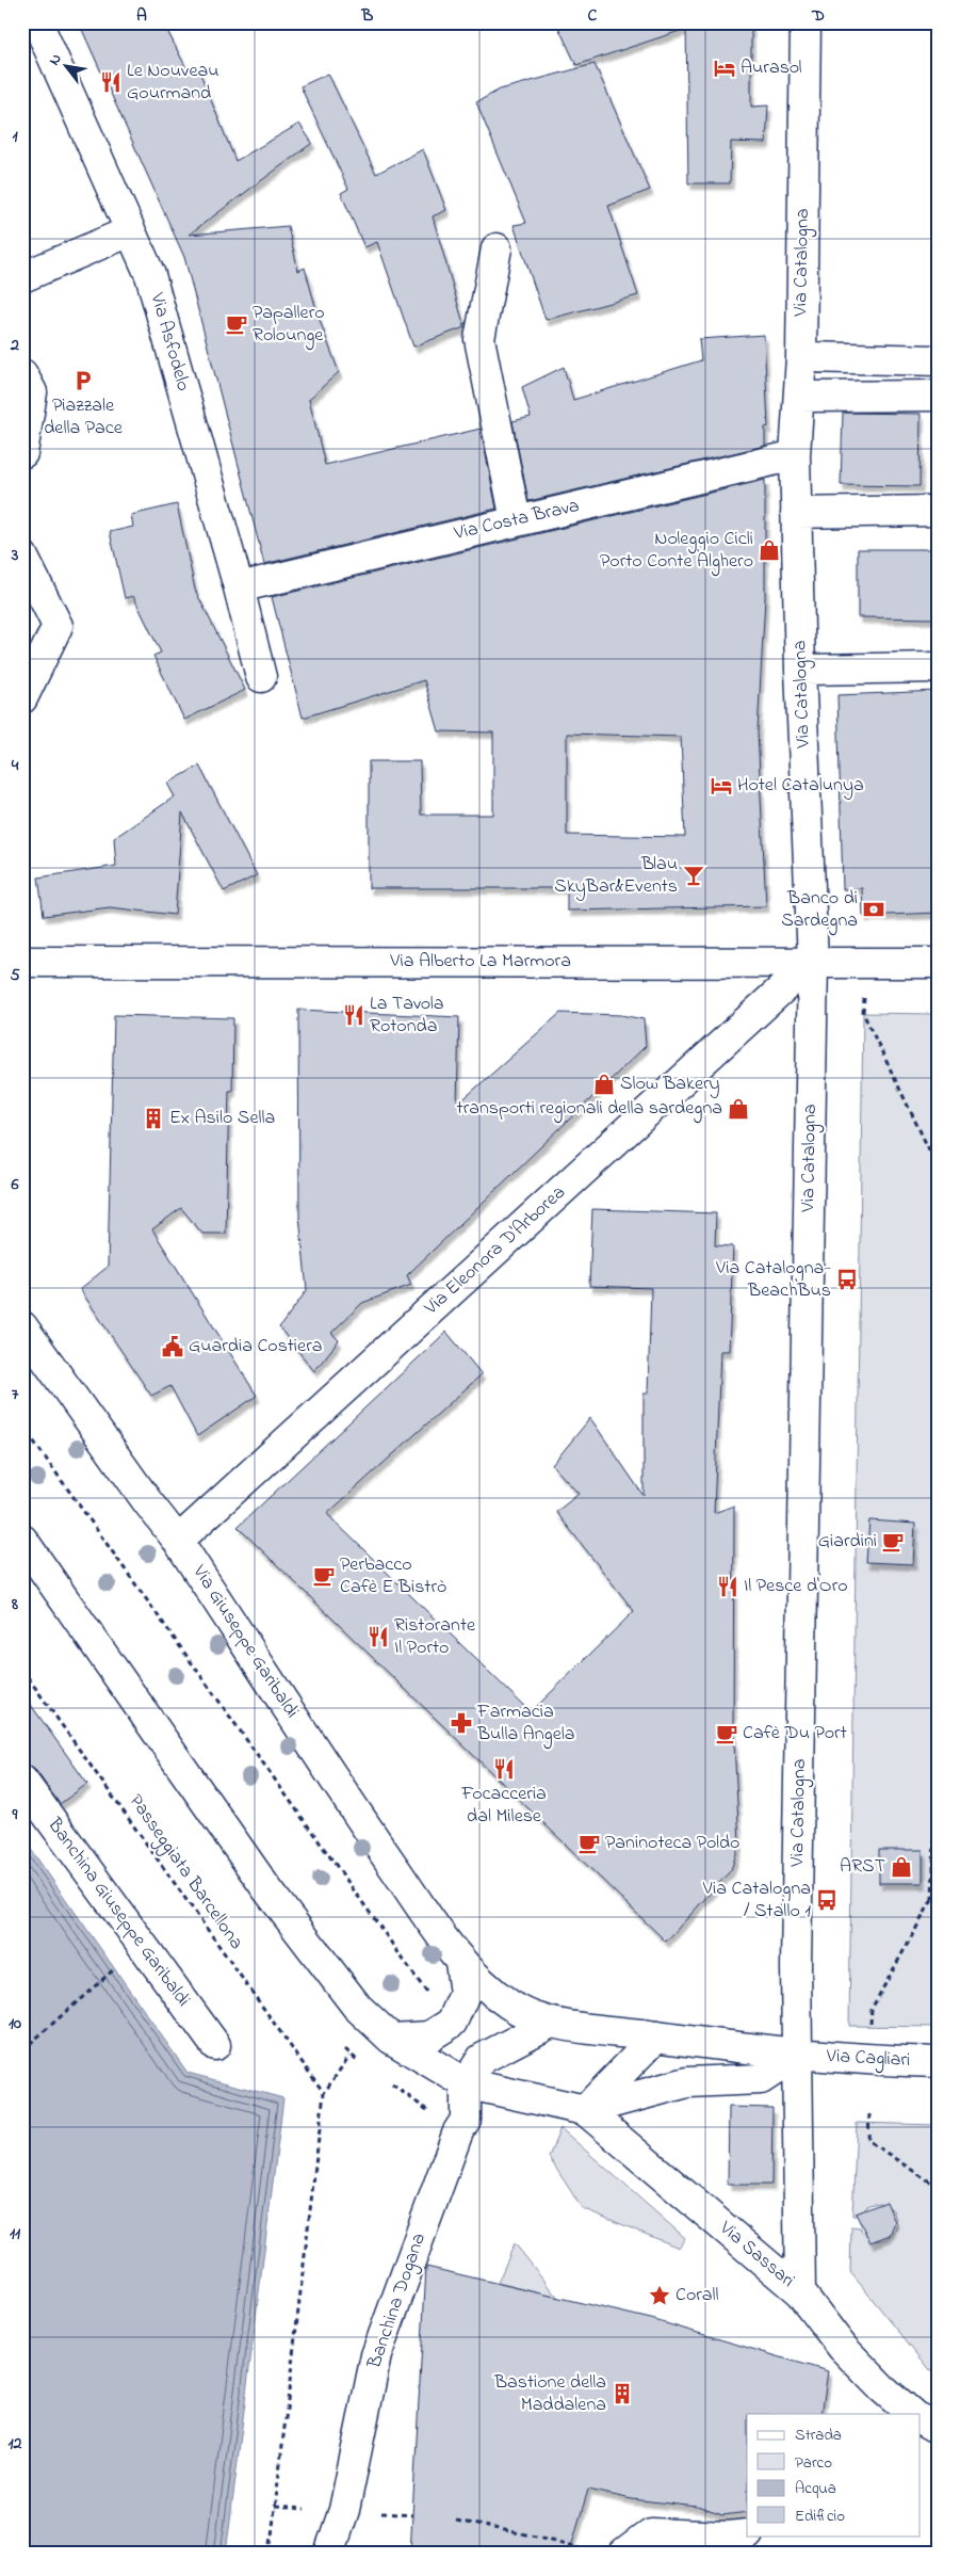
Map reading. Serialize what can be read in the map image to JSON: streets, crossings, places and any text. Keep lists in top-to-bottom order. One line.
{"streets":{"main road":["Via Catalogna","Via Asfodelo","Via Costa Brava","Via Alberto La Marmora","Via Eleonora D'Arborea","Via Giuseppe Garibaldi","Banchina Giuseppe Garibaldi","Via Cagliari","Via Sassari","Banchina Dogana"],"path":["Passeggiata Barcellona"]},"crossings":[["Via Catalogna","Via Costa Brava"],["Via Catalogna","Via Alberto La Marmora"],["Via Catalogna","Via Eleonora D'Arborea"],["Via Catalogna","Via Giuseppe Garibaldi"],["Via Catalogna","Via Cagliari"],["Via Catalogna","Via Sassari"],["Via Asfodelo","Via Costa Brava"],["Via Alberto La Marmora","Via Eleonora D'Arborea"],["Via Eleonora D'Arborea","Via Giuseppe Garibaldi"],["Via Giuseppe Garibaldi","Via Cagliari"]],"places":{"hotel":["Aurasol","Hotel Catalunya"],"restaurant":["Le Nouveau Gourmand","La Tavola Rotonda","Il Pesce d'Oro","Ristorante Il Porto","Focacceria dal Milese"],"cafe":["Papallero Rolounge","Giardini","Perbacco Cafè E Bistrò","Cafè Du Port","Paninoteca Poldo"],"parking":["Piazzale della Pace"],"shop":["Noleggio Cicli Porto Conte Alghero","Slow Bakery","transporti regionali della sardegna","ARST"],"bar":["Blau SkyBar&Events"],"bank":["Banco di Sardegna"],"building":["Ex Asilo Sella","Bastione della Maddalena"],"bus stop":["Via Catalogna- BeachBus","Via Catalogna / Stallo 1"],"public building":["Guardia Costiera"],"pharmacy":["Farmacia Bulla Angela"],"place":["Corall"]},"legend":["Strada","Parco","Acqua","Edificio"],"north":"top left","grid":{"columns":["A","B","C","D"],"rows":["1","2","3","4","5","6","7","8","9","10","11","12"]}}
